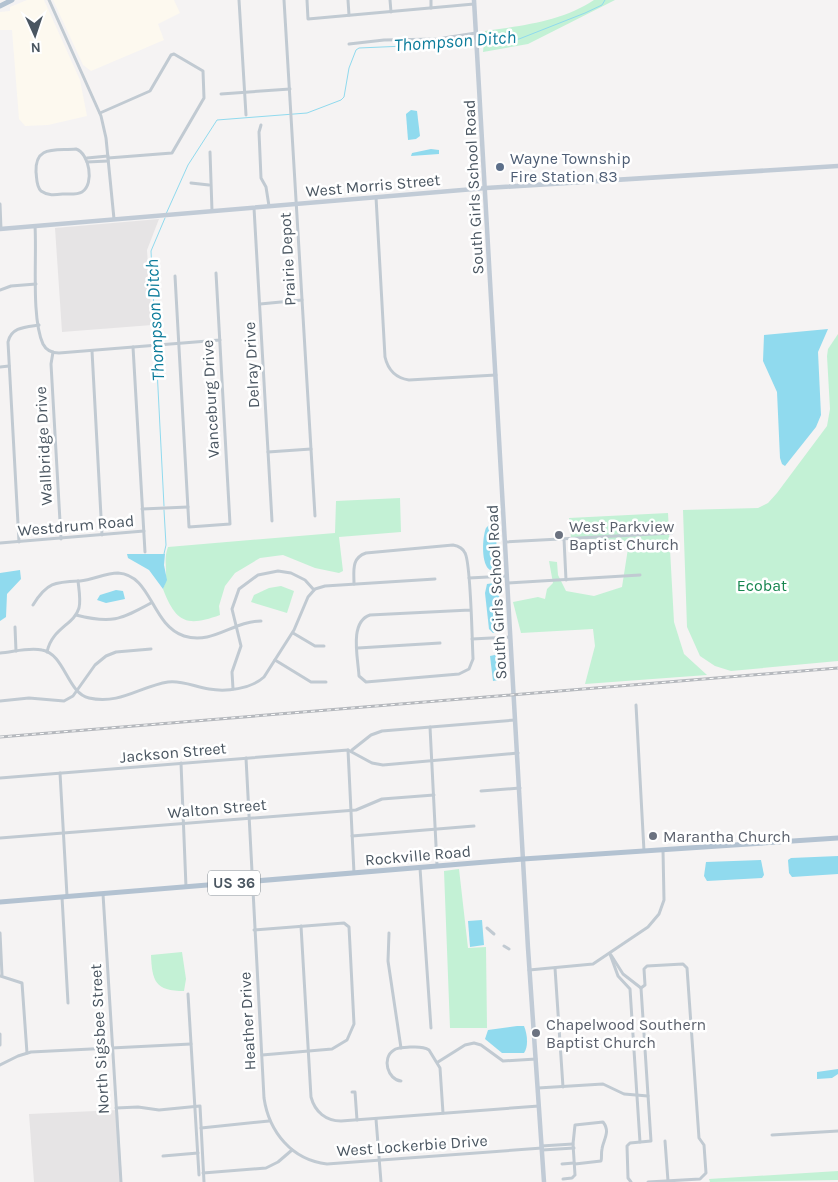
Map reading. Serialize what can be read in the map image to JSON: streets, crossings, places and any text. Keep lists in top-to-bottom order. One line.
{"streets":{"main road":["West Morris Street","South Girls School Road","Rockville Road","US 36"],"street":["Prairie Depot","Delray Drive","Vanceburg Drive","Wallbridge Drive","Westdrum Road","Jackson Street","Walton Street","Heather Drive","North Sigsbee Street","West Lockerbie Drive"]},"crossings":[["West Morris Street","South Girls School Road"],["West Morris Street","Prairie Depot"],["West Morris Street","Delray Drive"],["South Girls School Road","Rockville Road"],["South Girls School Road","West Lockerbie Drive"],["Vanceburg Drive","Westdrum Road"],["Wallbridge Drive","Westdrum Road"],["Jackson Street","Heather Drive"],["Walton Street","Heather Drive"],["Rockville Road","Heather Drive"],["Rockville Road","North Sigsbee Street"],["Heather Drive","West Lockerbie Drive"]],"water":["Thompson Ditch"],"parks":["Ecobat"],"places":["Wayne Township Fire Station 83","West Parkview Baptist Church","Marantha Church","Chapelwood Southern Baptist Church"],"north":"bottom"}
